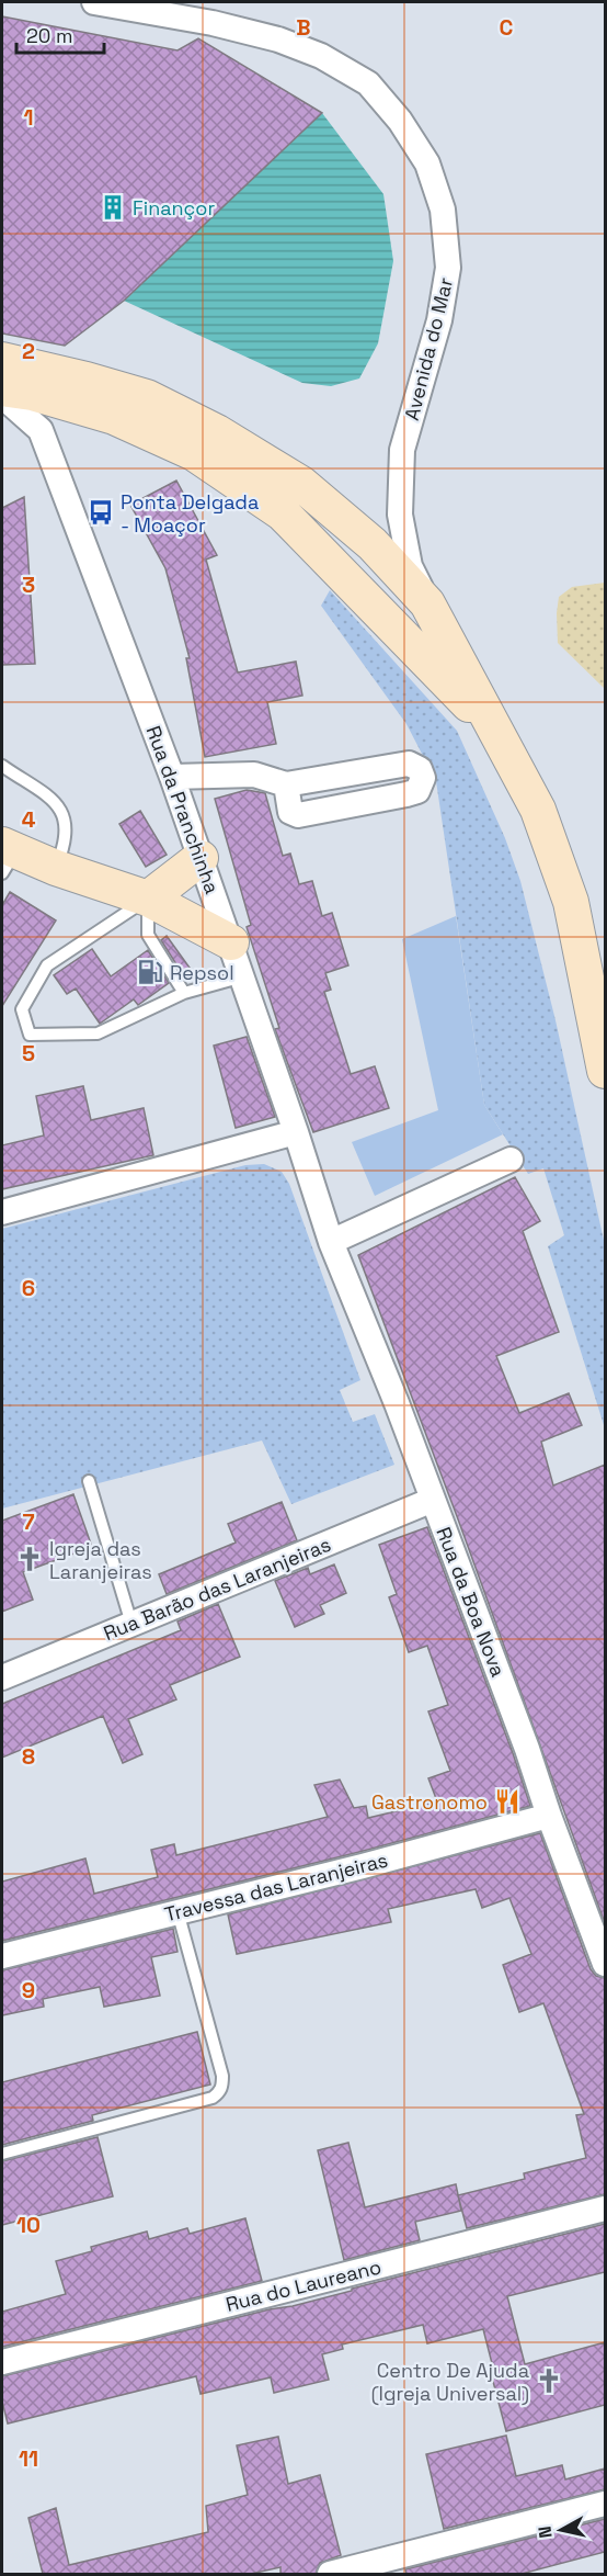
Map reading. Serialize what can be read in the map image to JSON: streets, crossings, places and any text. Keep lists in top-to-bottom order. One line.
{"streets":{"street":["Avenida do Mar","Rua da Pranchinha","Rua Barão das Laranjeiras","Rua da Boa Nova","Travessa das Laranjeiras","Rua do Laureano"]},"crossings":[["Rua da Pranchinha","Rua da Boa Nova"],["Rua Barão das Laranjeiras","Rua da Boa Nova"],["Rua da Boa Nova","Travessa das Laranjeiras"]],"places":{"building":["Finançor"],"bus stop":["Ponta Delgada - Moaçor"],"fuel station":["Repsol"],"church":["Igreja das Laranjeiras","Centro De Ajuda (Igreja Universal)"],"restaurant":["Gastronomo"]},"scale_bar":"20 m","north":"left","grid":{"columns":["B","C"],"rows":["1","2","3","4","5","6","7","8","9","10","11"]}}
